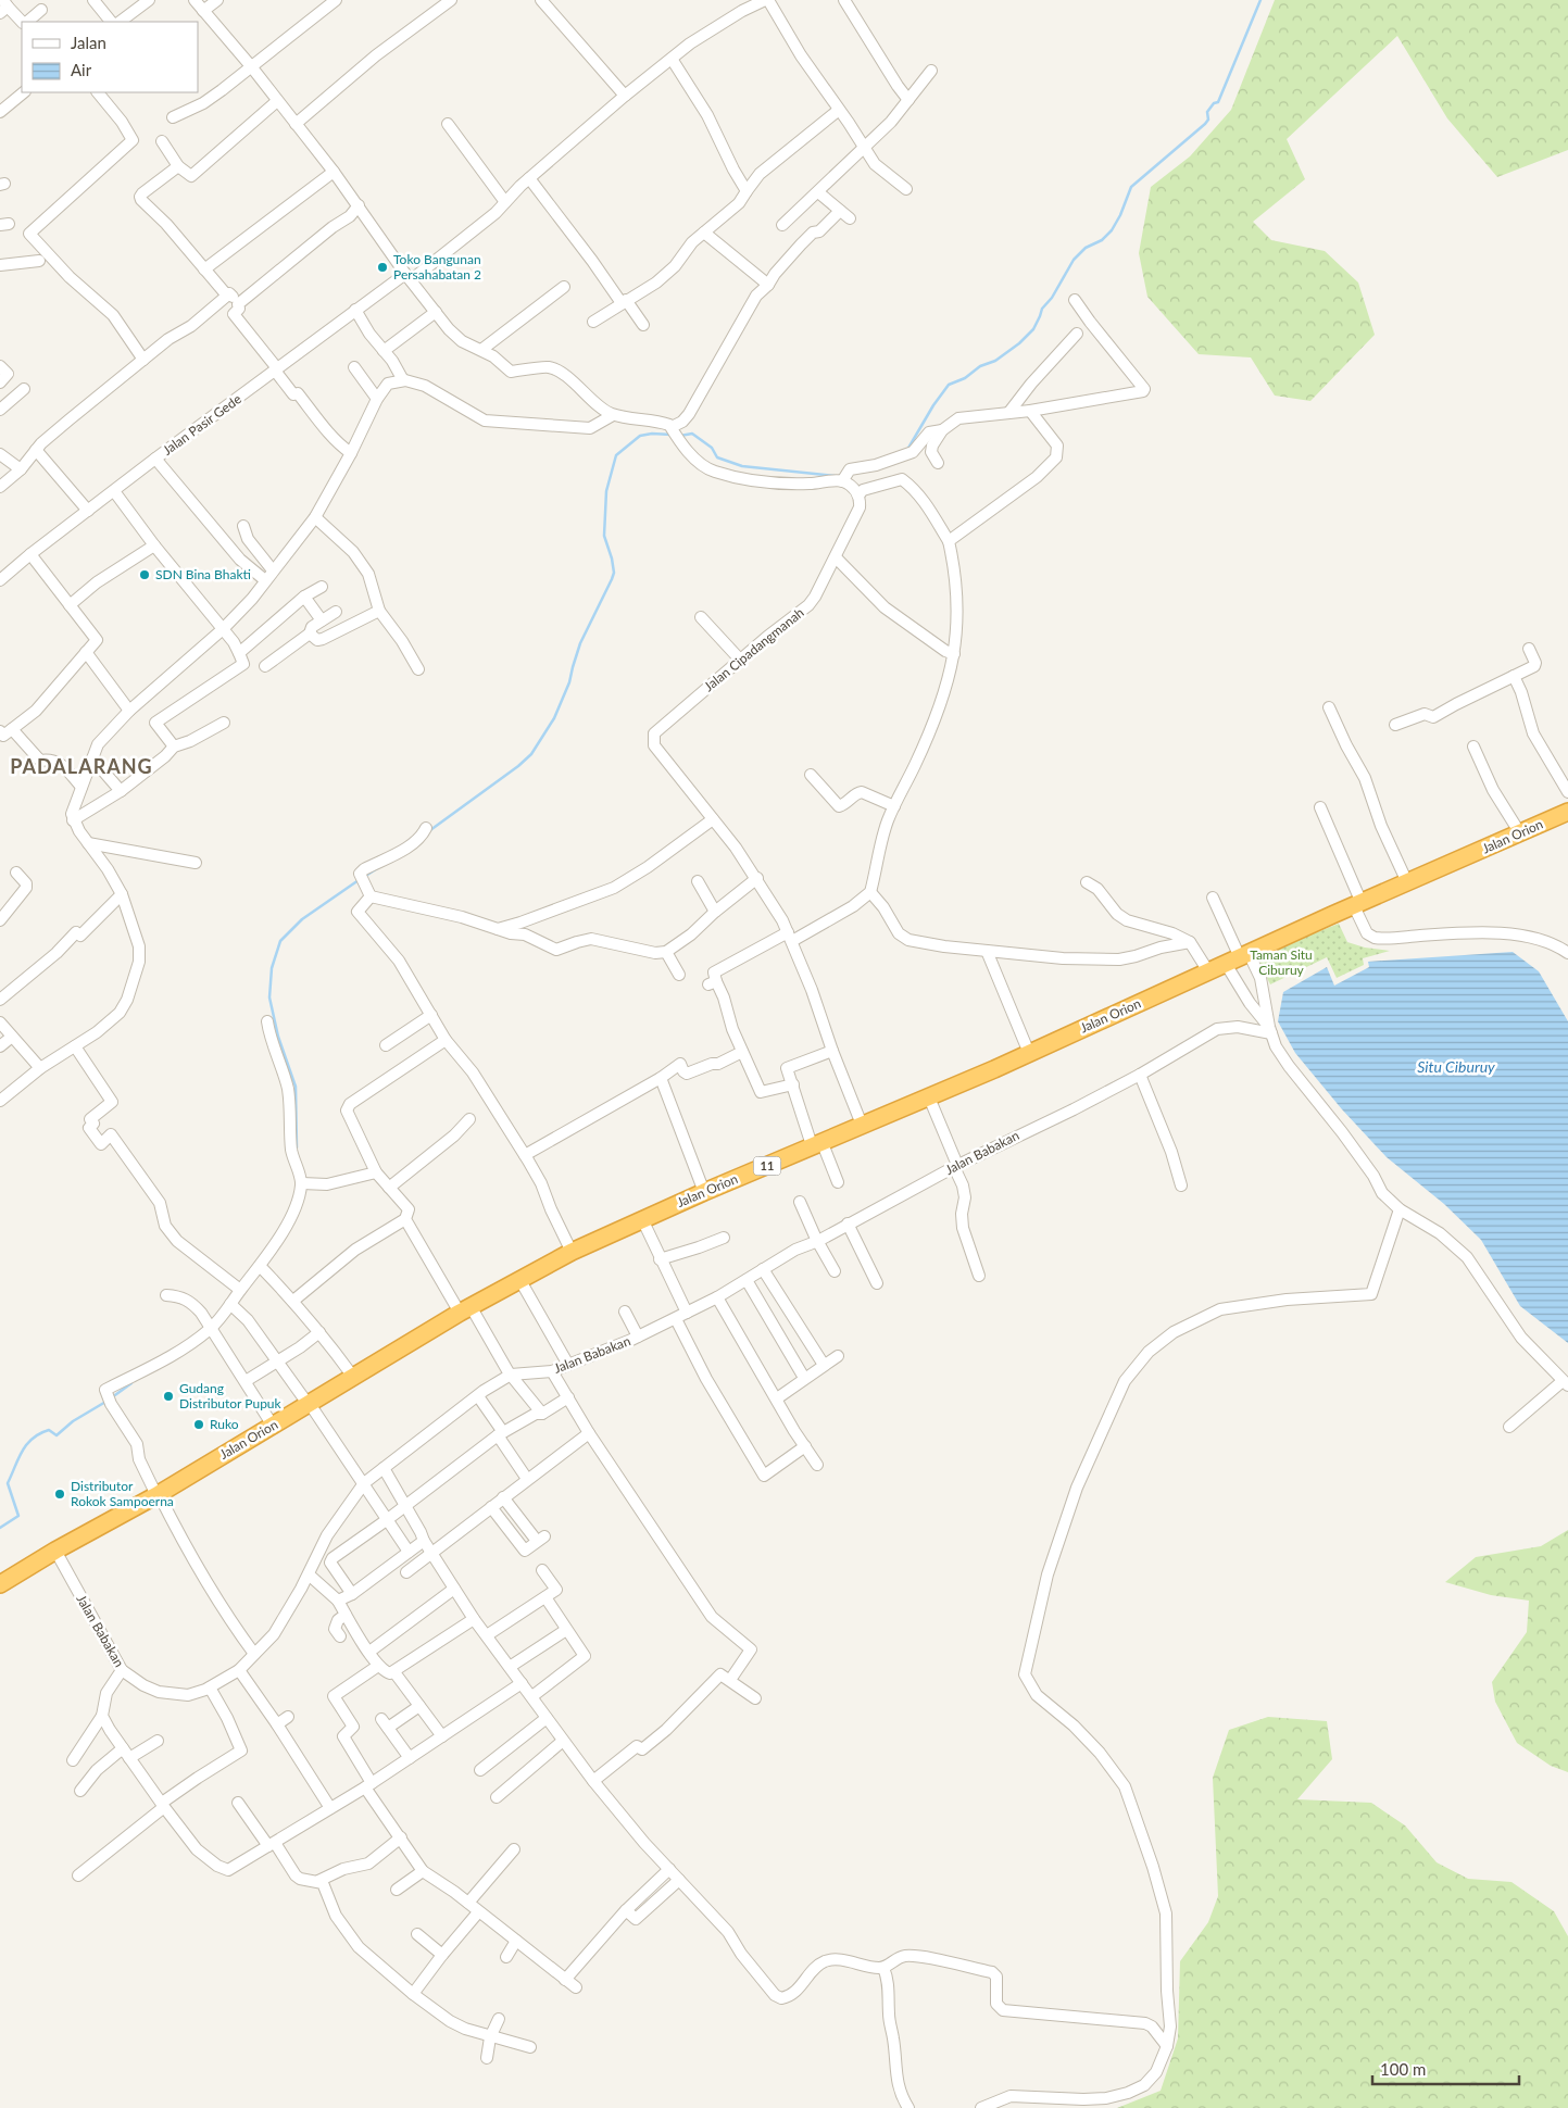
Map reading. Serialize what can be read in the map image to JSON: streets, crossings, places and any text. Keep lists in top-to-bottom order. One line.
{"streets":{"highway":["Jalan Orion","11"],"street":["Jalan Pasir Gede","Jalan Cipadangmanah","Jalan Babakan"]},"crossings":[["Jalan Orion","Jalan Babakan"]],"districts":["PADALARANG"],"water":["Situ Ciburuy"],"parks":["Taman Situ Ciburuy"],"places":["Toko Bangunan Persahabatan 2","SDN Bina Bhakti","Gudang Distributor Pupuk","Ruko","Distributor Rokok Sampoerna"],"legend":["Jalan","Air"],"scale_bar":"100 m"}
